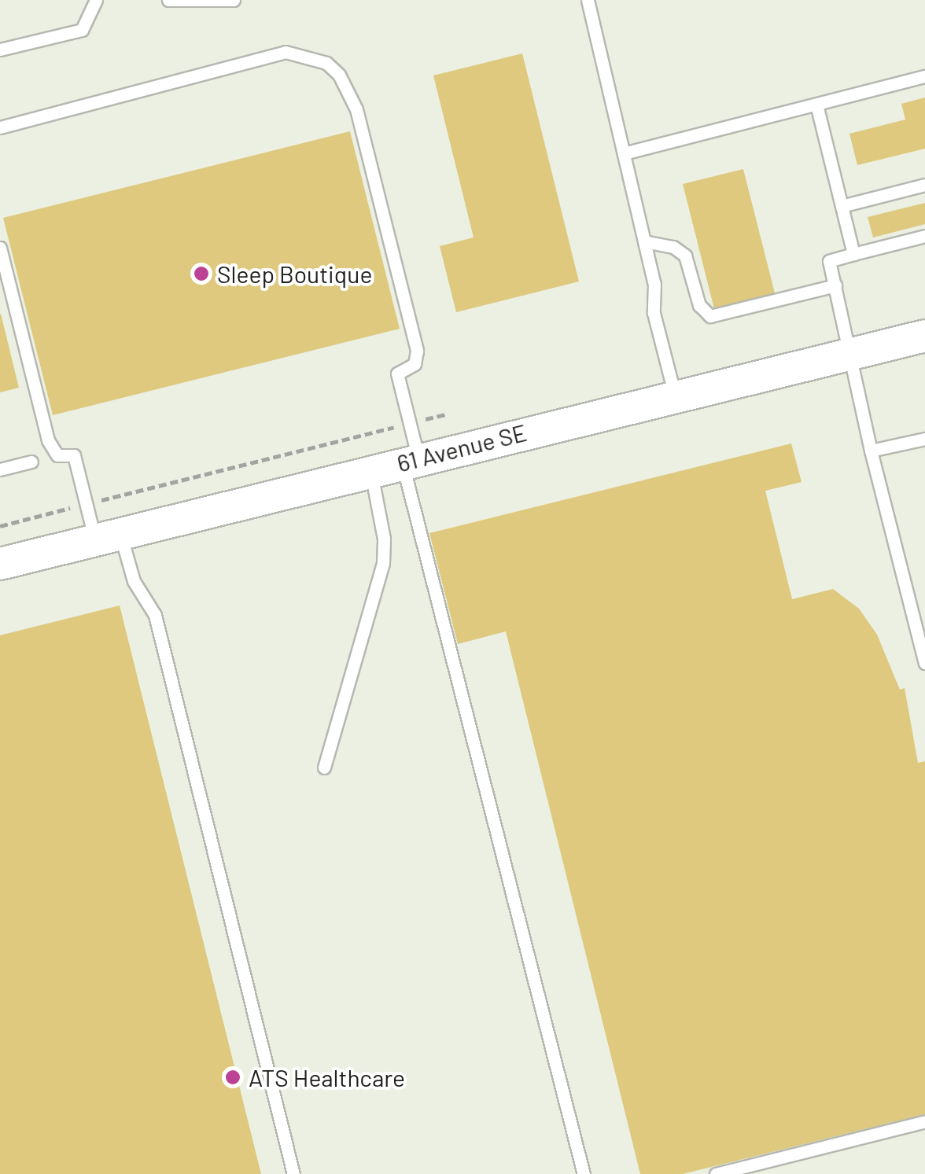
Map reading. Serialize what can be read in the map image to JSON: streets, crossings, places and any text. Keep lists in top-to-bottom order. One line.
{"streets":{"street":["61 Avenue SE"]},"places":["Sleep Boutique","ATS Healthcare"]}
